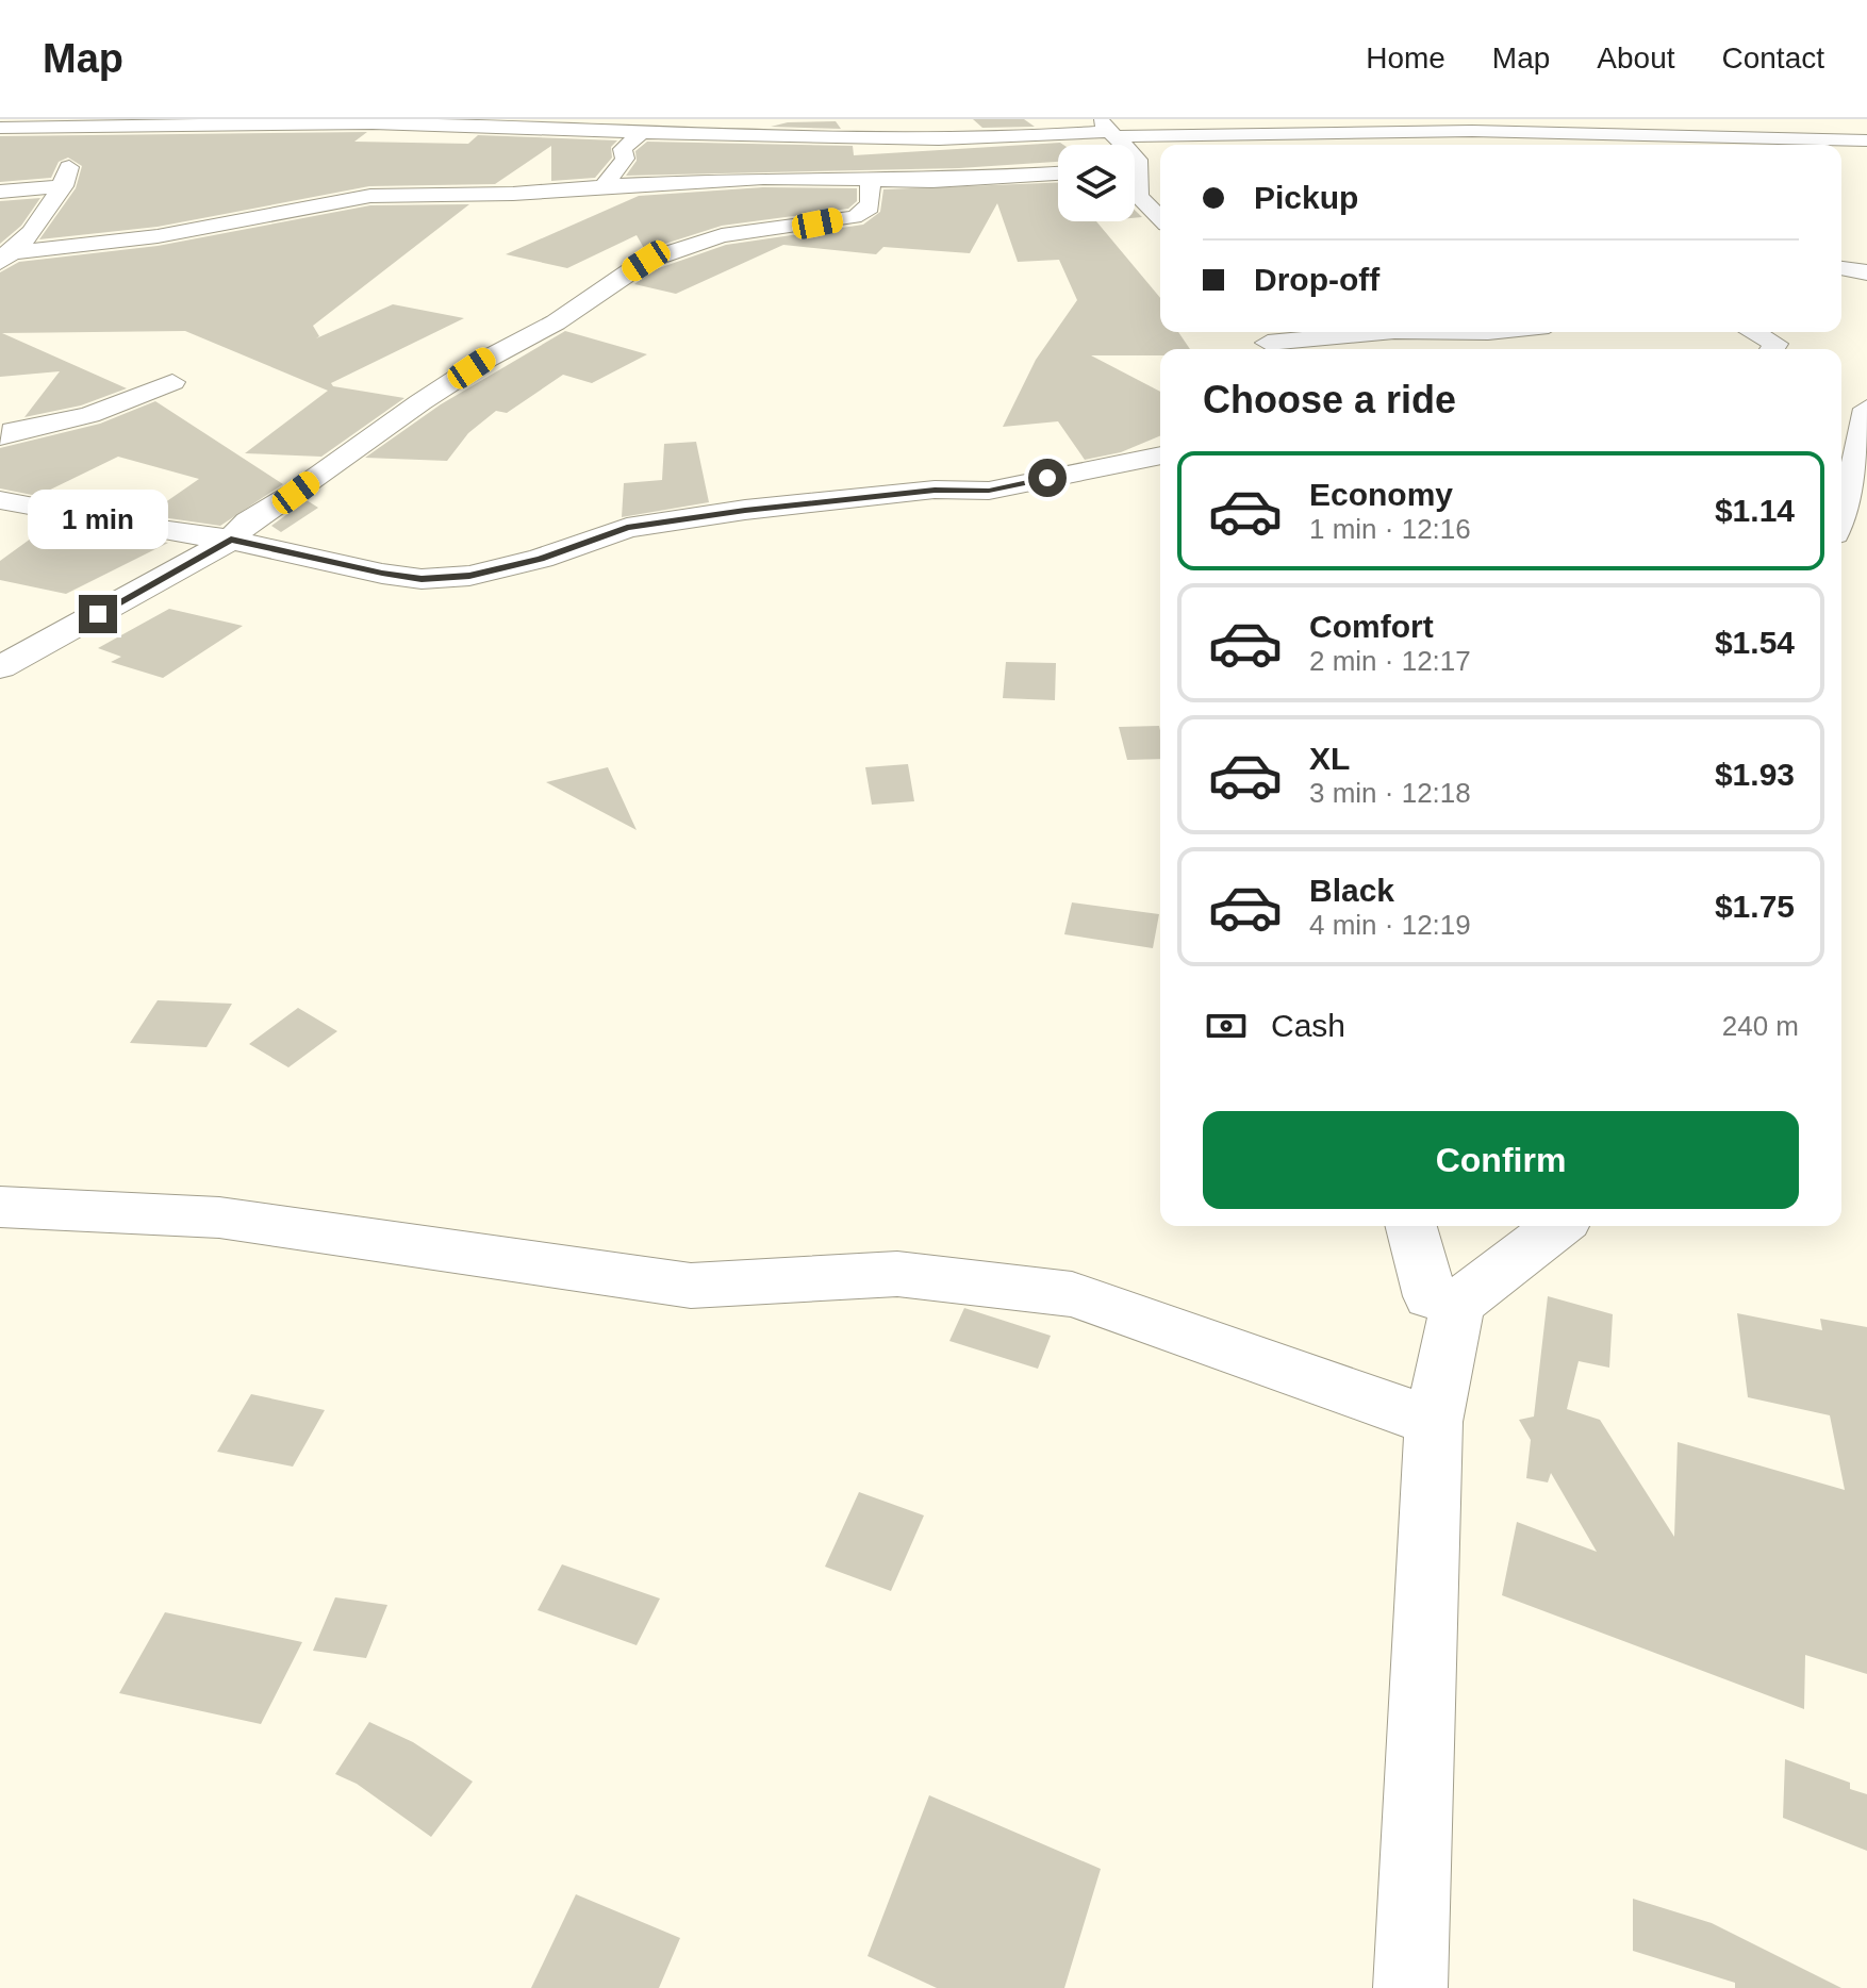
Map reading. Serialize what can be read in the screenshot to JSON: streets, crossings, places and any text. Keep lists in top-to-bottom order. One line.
{"page":{"header":"Map","nav":["Home","Map","About","Contact"],"banner":["Pickup","Drop-off"],"heading":"Choose a ride","list":[{"name":"Economy","note":"1 min · 12:16","value":"$1.14"},{"name":"Comfort","note":"2 min · 12:17","value":"$1.54"},{"name":"XL","note":"3 min · 12:18","value":"$1.93"},{"name":"Black","note":"4 min · 12:19","value":"$1.75"}],"bubble":"1 min","pay":["Cash","240 m"],"buttons":"Confirm"}}
